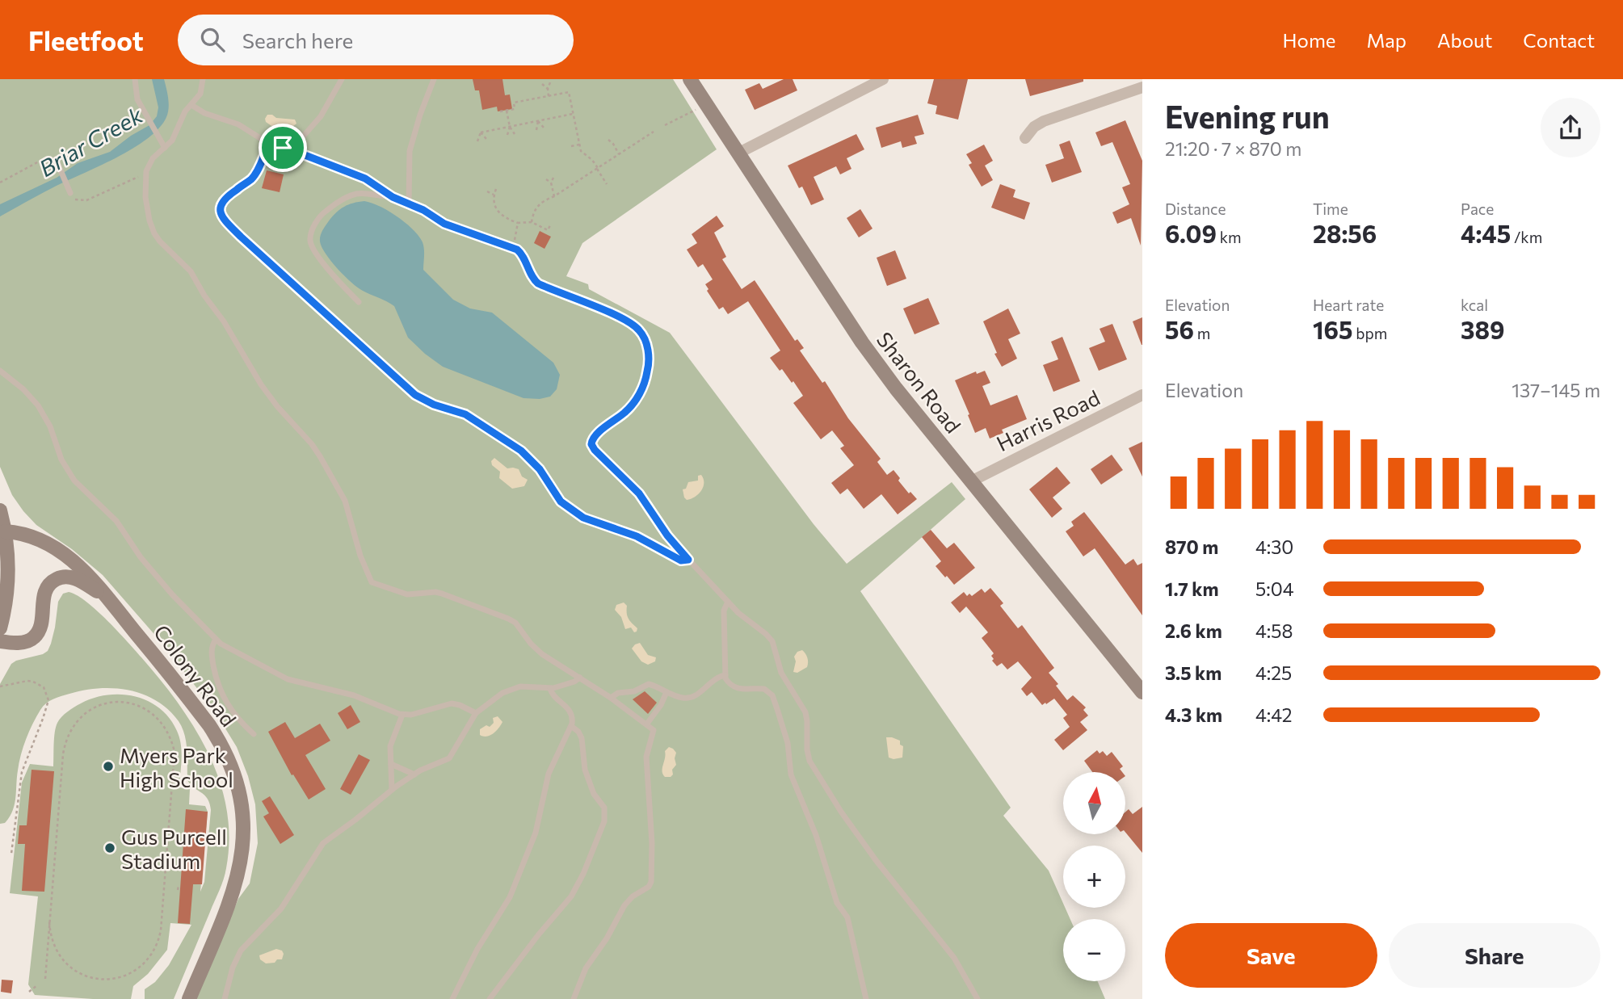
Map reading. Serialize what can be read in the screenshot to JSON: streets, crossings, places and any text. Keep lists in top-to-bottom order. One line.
{"streets":{"street":["Sharon Road","Harris Road","Colony Road"]},"crossings":[["Sharon Road","Harris Road"]],"water":["Briar Creek"],"places":["Myers Park High School","Gus Purcell Stadium"],"north":"top","page":{"header":"Fleetfoot","search":"Search here","nav":["Home","Map","About","Contact"],"heading":["Evening run","21:20 · 7 × 870 m"],"stats":[["Distance","6.09 km"],["Time","28:56"],["Pace","4:45 /km"],["Elevation","56 m"],["Heart rate","165 bpm"],["kcal","389"]],"chart":["Elevation","137–145 m"],"list":[{"name":"870 m","note":"4:30"},{"name":"1.7 km","note":"5:04"},{"name":"2.6 km","note":"4:58"},{"name":"3.5 km","note":"4:25"},{"name":"4.3 km","note":"4:42"}],"map_buttons":["+","−"],"buttons":["Save","Share"]}}
